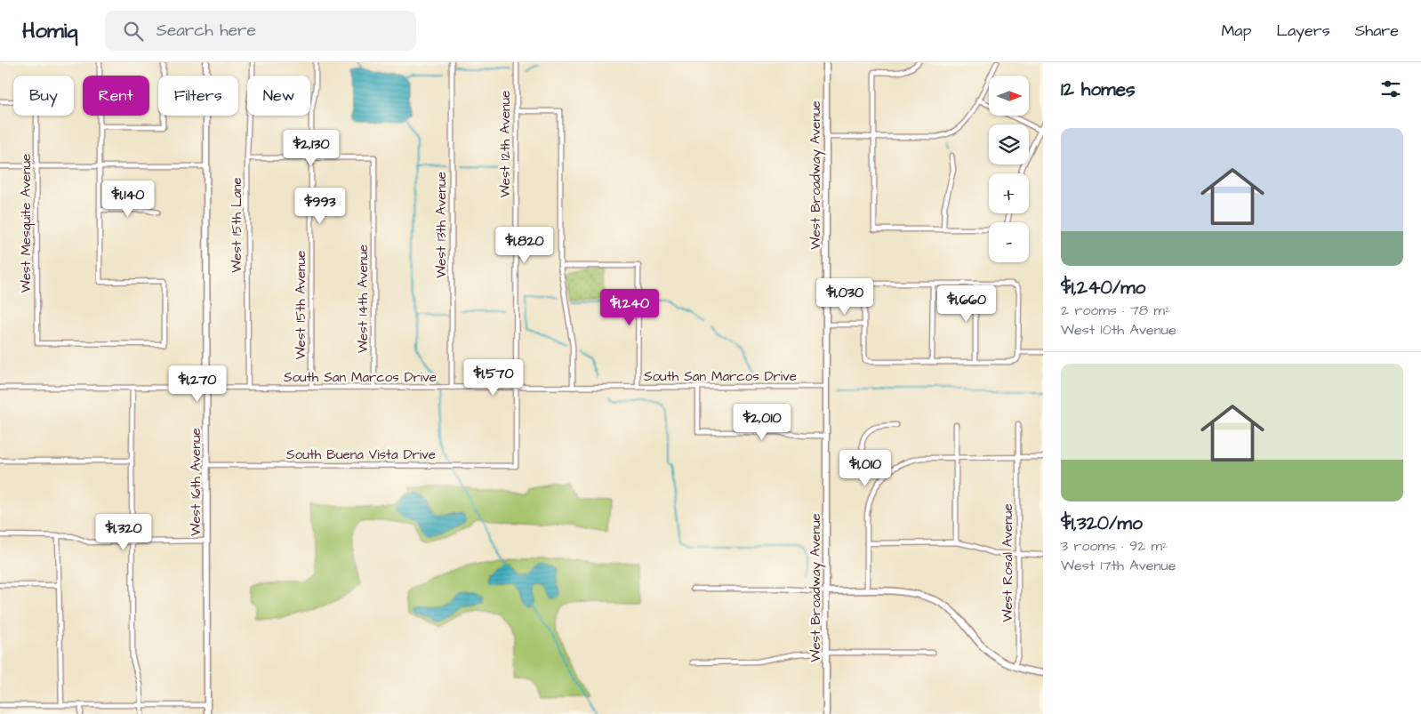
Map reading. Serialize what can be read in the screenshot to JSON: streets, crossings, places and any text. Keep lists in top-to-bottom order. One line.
{"streets":{"street":["West 12th Avenue","West Broadway Avenue","West Mesquite Avenue","West 15th Lane","West 13th Avenue","West 14th Avenue","West 15th Avenue","South San Marcos Drive","South Buena Vista Drive","West 16th Avenue","West Rosal Avenue"]},"crossings":[["West 12th Avenue","South San Marcos Drive"],["West 12th Avenue","South Buena Vista Drive"],["West Broadway Avenue","South San Marcos Drive"],["West 15th Lane","South San Marcos Drive"],["West 13th Avenue","South San Marcos Drive"],["West 14th Avenue","West 15th Avenue"],["West 14th Avenue","South San Marcos Drive"],["West 15th Avenue","South San Marcos Drive"],["South San Marcos Drive","West 16th Avenue"],["South Buena Vista Drive","West 16th Avenue"]],"north":"right","page":{"header":"Homiq","search":"Search here","nav":["Map","Layers","Share"],"heading":"12 homes","map_buttons":["+","−"],"chip":["Buy","Rent","Filters","New"],"list":[{"name":"$1,240/mo","note":"2 rooms · 78 m² · West 10th Avenue"},{"name":"$1,320/mo","note":"3 rooms · 92 m² · West 17th Avenue"}],"price":["$2,130","$1,140","$993","$1,820","$1,030","$1,660","$1,240","$1,570","$1,270","$2,010","$1,010","$1,320"]}}
